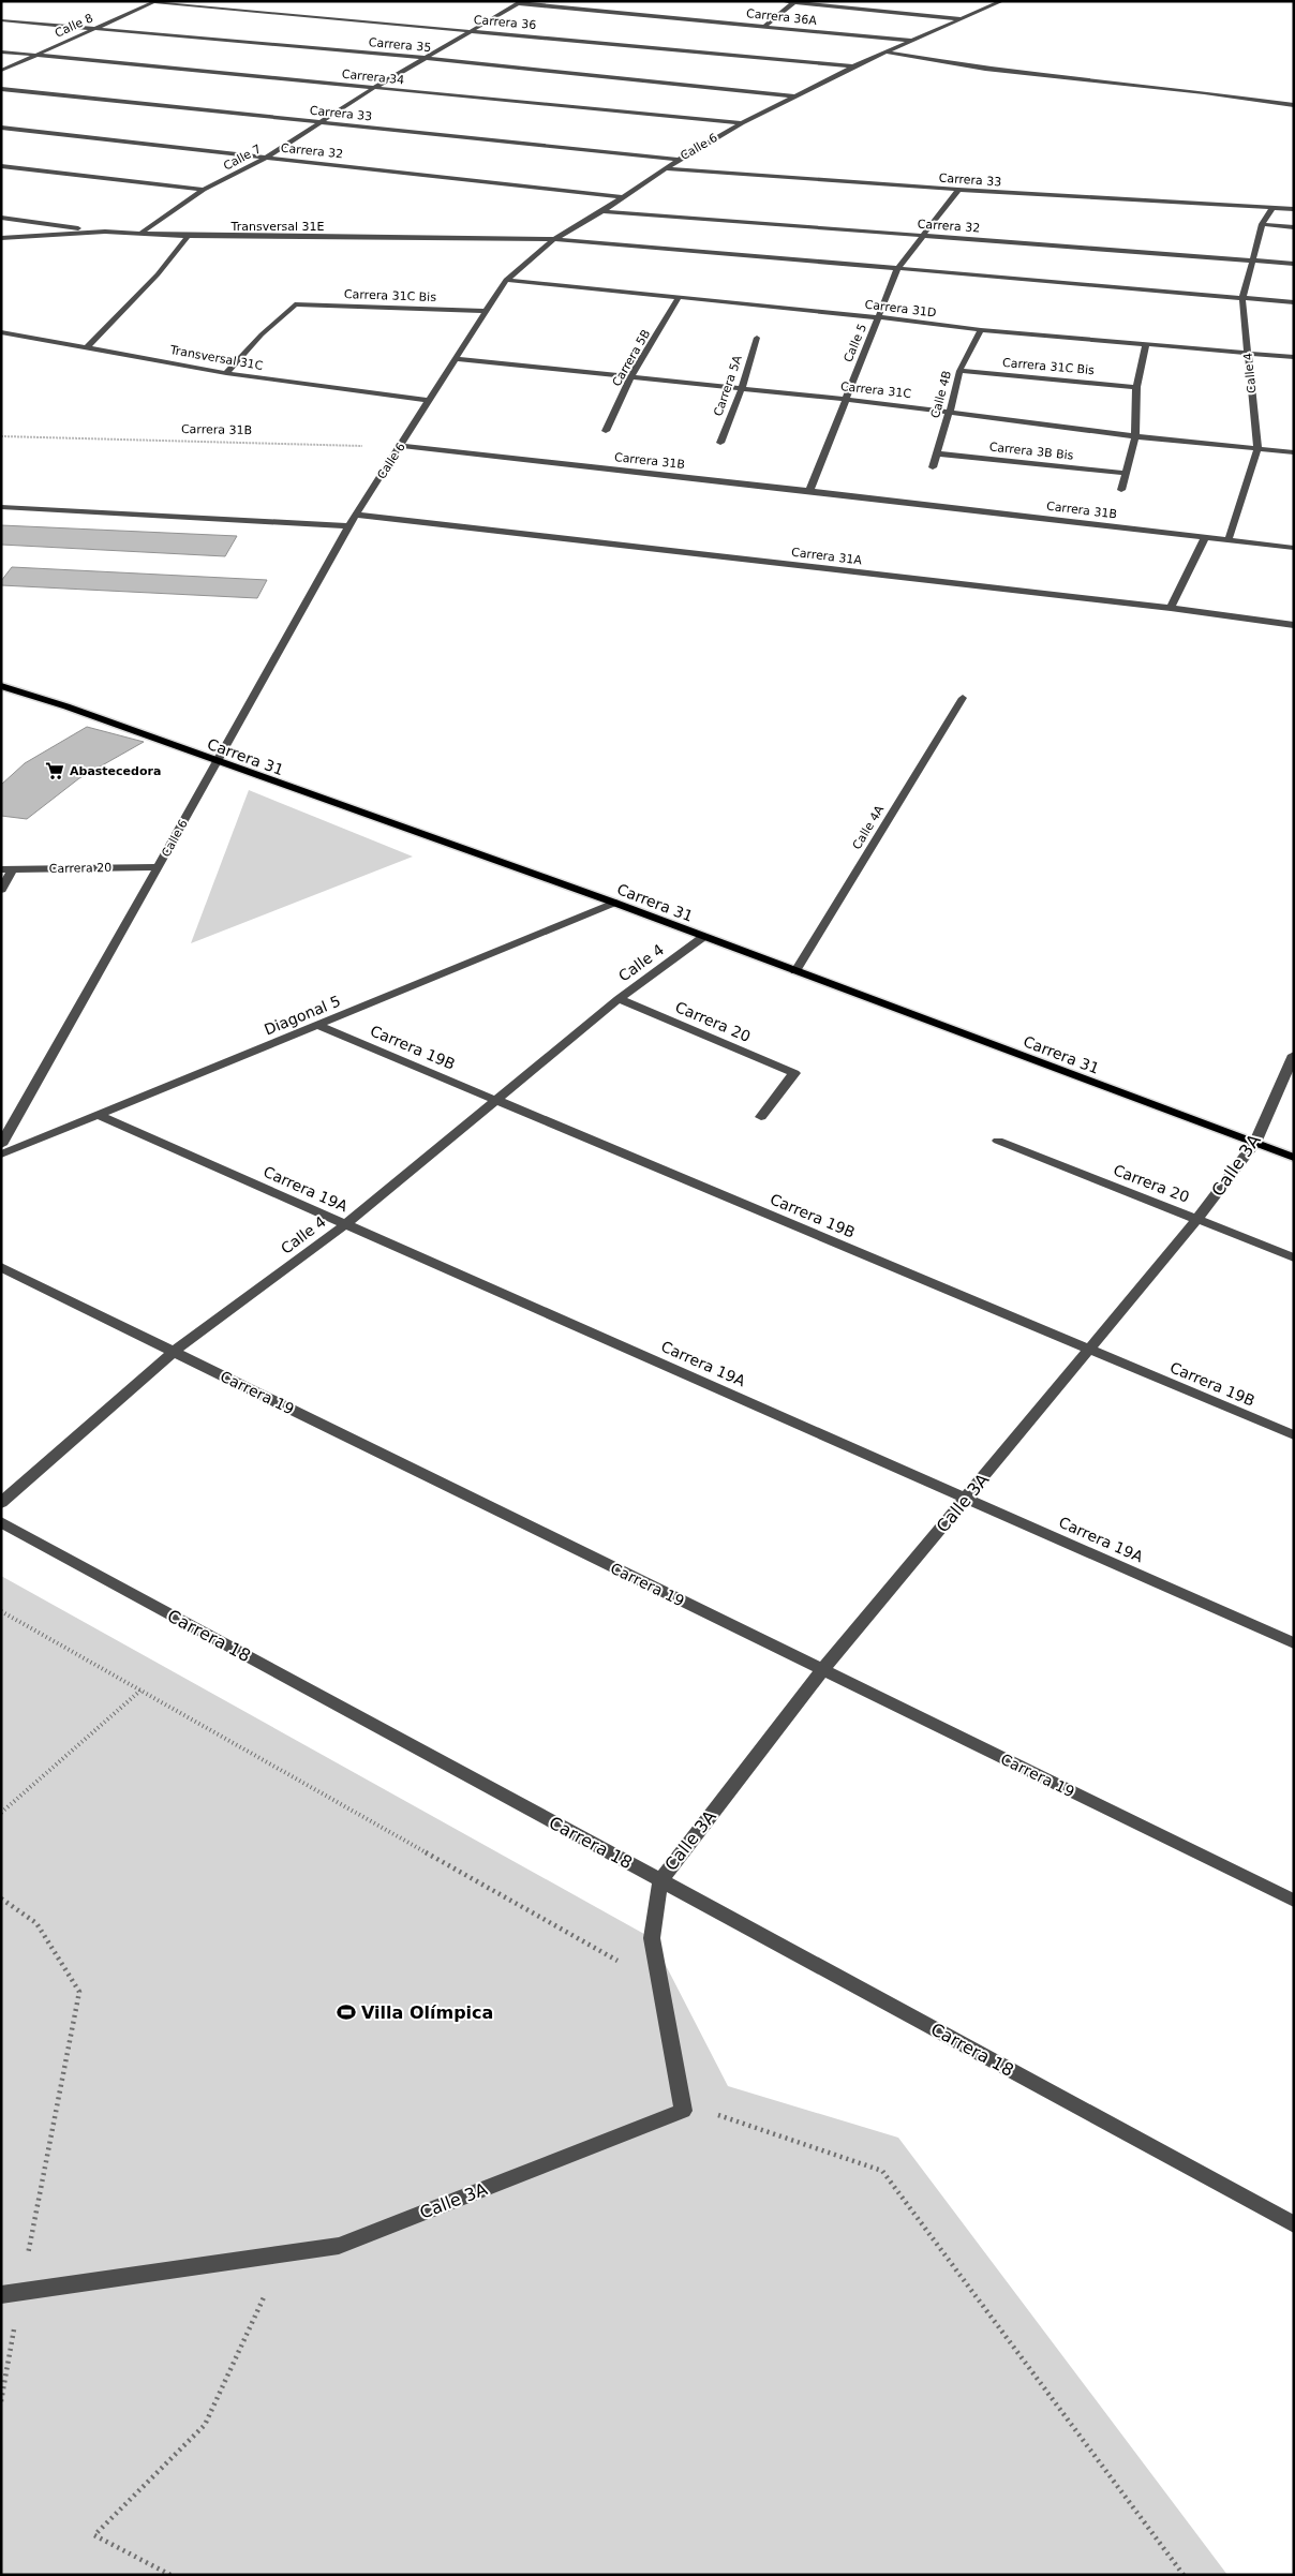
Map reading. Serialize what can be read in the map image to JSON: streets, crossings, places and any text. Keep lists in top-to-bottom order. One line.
{"streets":{"main road":["Carrera 31"],"street":["Carrera 36A","Carrera 36","Calle 8","Carrera 35","Carrera 34","Carrera 33","Calle 6","Carrera 32","Calle 7","Transversal 31E","Carrera 31C Bis","Carrera 31D","Calle 5","Transversal 31C","Carrera 5B","Calle 4","Carrera 5A","Carrera 31C","Calle 4B","Carrera 31B","Carrera 3B Bis","Carrera 31A","Calle 4A","Carrera 20","Diagonal 5","Carrera 19B","Calle 3A","Carrera 19A","Carrera 19","Carrera 18"]},"crossings":[["Carrera 36A","Calle 6"],["Carrera 36A","Calle 7"],["Carrera 36","Calle 8"],["Carrera 36","Calle 6"],["Carrera 36","Calle 7"],["Calle 8","Carrera 35"],["Calle 8","Carrera 34"],["Carrera 35","Calle 6"],["Carrera 35","Calle 7"],["Carrera 34","Calle 6"],["Carrera 34","Calle 7"],["Carrera 33","Calle 6"],["Carrera 33","Calle 7"],["Carrera 33","Calle 5"],["Carrera 33","Calle 4"],["Calle 6","Carrera 32"],["Calle 6","Transversal 31E"],["Calle 6","Carrera 31C Bis"],["Calle 6","Carrera 31D"],["Calle 6","Transversal 31C"],["Calle 6","Carrera 31C"],["Calle 6","Carrera 31B"],["Calle 6","Carrera 31A"],["Calle 6","Carrera 31"],["Calle 6","Carrera 20"],["Carrera 32","Calle 7"],["Carrera 32","Calle 5"],["Carrera 32","Calle 4"],["Calle 7","Transversal 31E"],["Carrera 31C Bis","Transversal 31C"],["Carrera 31C Bis","Calle 4B"],["Carrera 31D","Calle 5"],["Carrera 31D","Carrera 5B"],["Carrera 31D","Calle 4"],["Carrera 31D","Calle 4B"],["Calle 5","Carrera 31C"],["Calle 5","Carrera 31B"],["Carrera 5B","Carrera 31C"],["Calle 4","Carrera 31C"],["Calle 4","Carrera 31B"],["Calle 4","Carrera 31"],["Calle 4","Carrera 20"],["Calle 4","Carrera 19B"],["Calle 4","Carrera 19A"],["Calle 4","Carrera 19"],["Carrera 5A","Carrera 31C"],["Carrera 31C","Calle 4B"],["Calle 4B","Carrera 3B Bis"],["Carrera 31","Calle 4A"],["Carrera 31","Diagonal 5"],["Carrera 31","Calle 3A"],["Carrera 20","Calle 3A"],["Diagonal 5","Carrera 19B"],["Diagonal 5","Carrera 19A"],["Carrera 19B","Calle 3A"],["Calle 3A","Carrera 19A"],["Calle 3A","Carrera 19"],["Calle 3A","Carrera 18"]],"places":{"supermarket":["Abastecedora"],"sports":["Villa Olímpica"]}}
